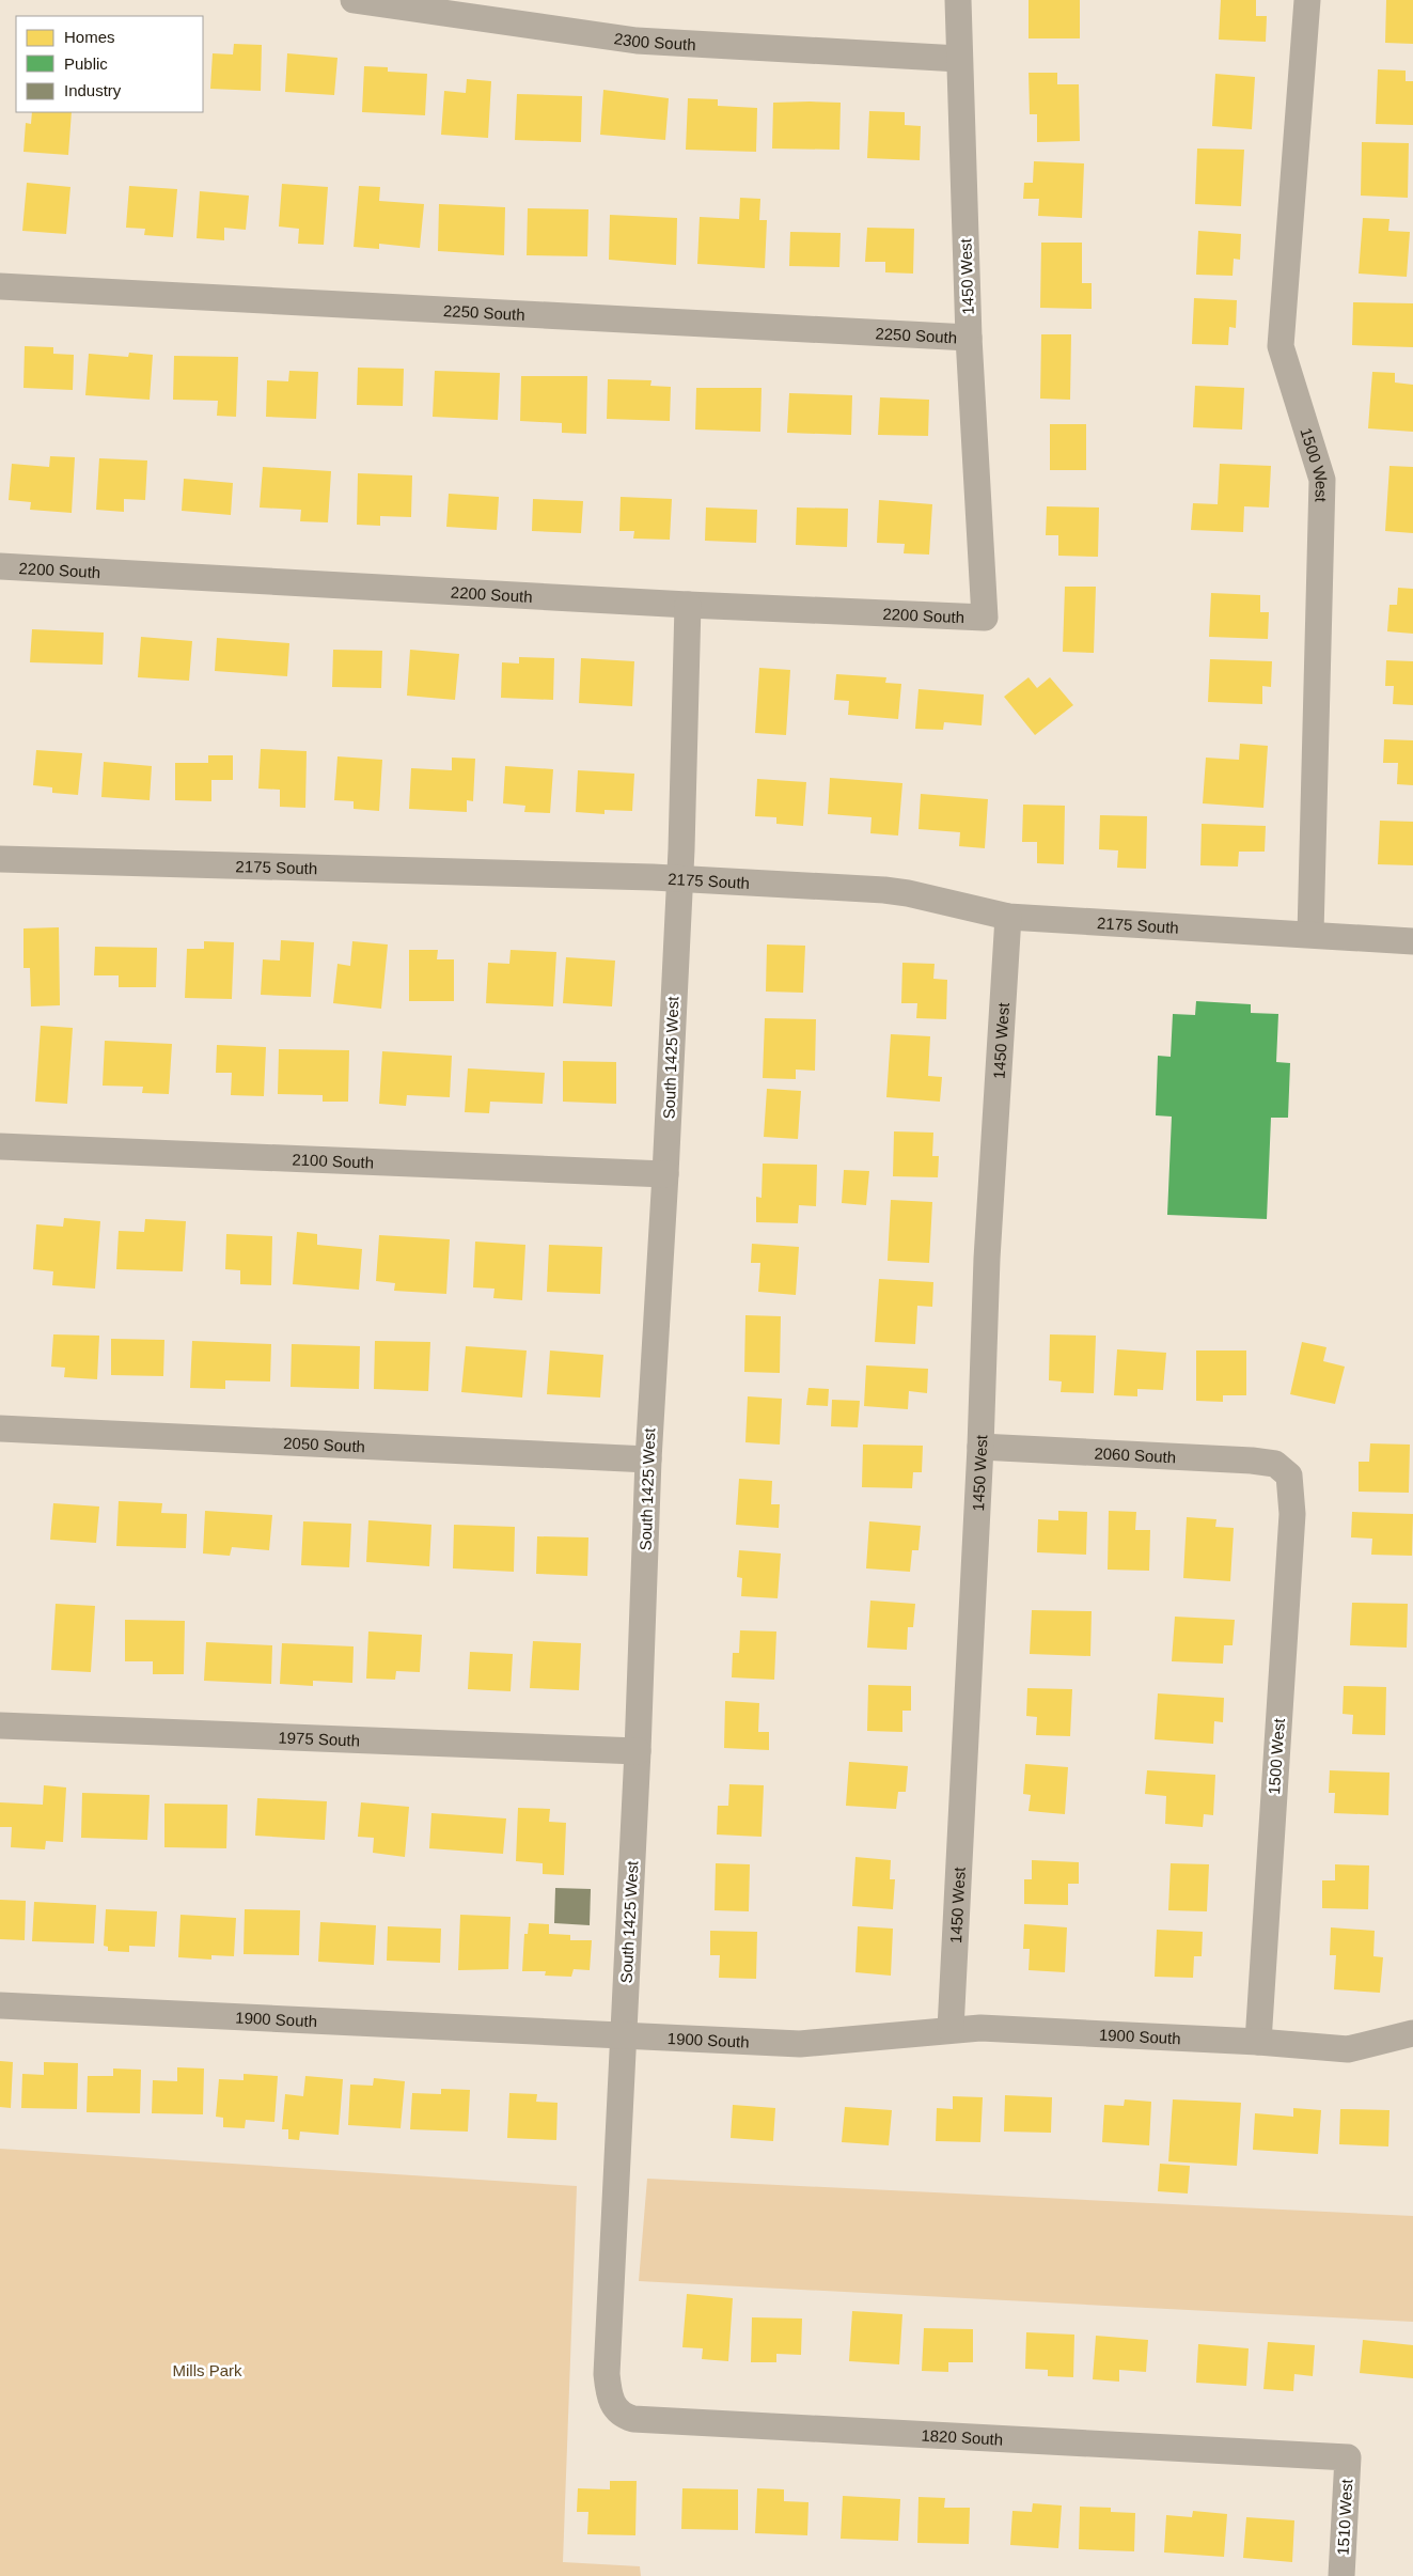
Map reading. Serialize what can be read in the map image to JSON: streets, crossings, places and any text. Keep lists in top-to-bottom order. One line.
{"streets":{"street":["2300 South","1450 West","2250 South","1500 West","2200 South","2175 South","South 1425 West","2100 South","2050 South","2060 South","1975 South","1900 South","1820 South","1510 West"]},"crossings":[["2300 South","1450 West"],["1450 West","2250 South"],["1450 West","2200 South"],["1450 West","2175 South"],["1450 West","2060 South"],["1450 West","1900 South"],["1500 West","2175 South"],["1500 West","2060 South"],["1500 West","1900 South"],["2200 South","South 1425 West"],["2175 South","South 1425 West"],["South 1425 West","2100 South"],["South 1425 West","2050 South"],["South 1425 West","1975 South"],["South 1425 West","1900 South"],["South 1425 West","1820 South"],["1820 South","1510 West"]],"parks":["Mills Park"],"legend":["Homes","Public","Industry"]}
